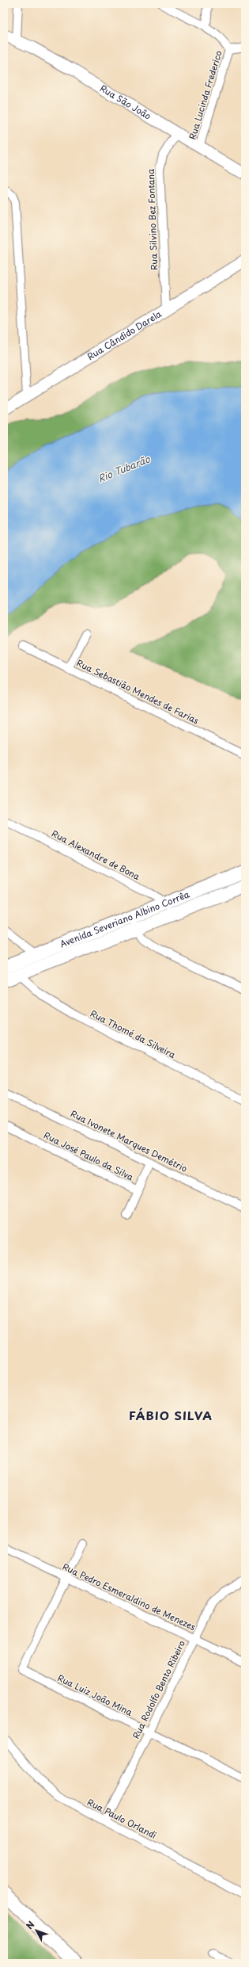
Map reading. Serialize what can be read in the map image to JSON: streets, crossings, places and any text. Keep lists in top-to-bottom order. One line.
{"streets":{"main road":["Avenida Severiano Albino Corrêa"],"street":["Rua Lucinda Frederico","Rua São João","Rua Silvino Bez Fontana","Rua Cândido Darela","Rua Sebastião Mendes de Farias","Rua Alexandre de Bona","Rua Thomé da Silveira","Rua Ivonete Marques Demétrio","Rua José Paulo da Silva","Rua Pedro Esmeraldino de Menezes","Rua Rodolfo Bento Ribeiro","Rua Luiz João Mina","Rua Paulo Orlandi"]},"crossings":[["Rua Lucinda Frederico","Rua São João"],["Rua São João","Rua Silvino Bez Fontana"],["Rua Silvino Bez Fontana","Rua Cândido Darela"],["Rua Alexandre de Bona","Avenida Severiano Albino Corrêa"],["Avenida Severiano Albino Corrêa","Rua Thomé da Silveira"],["Rua Ivonete Marques Demétrio","Rua José Paulo da Silva"],["Rua Pedro Esmeraldino de Menezes","Rua Rodolfo Bento Ribeiro"],["Rua Pedro Esmeraldino de Menezes","Rua Luiz João Mina"],["Rua Rodolfo Bento Ribeiro","Rua Luiz João Mina"],["Rua Rodolfo Bento Ribeiro","Rua Paulo Orlandi"]],"districts":["FÁBIO SILVA"],"water":["Rio Tubarão"],"north":"top left"}
